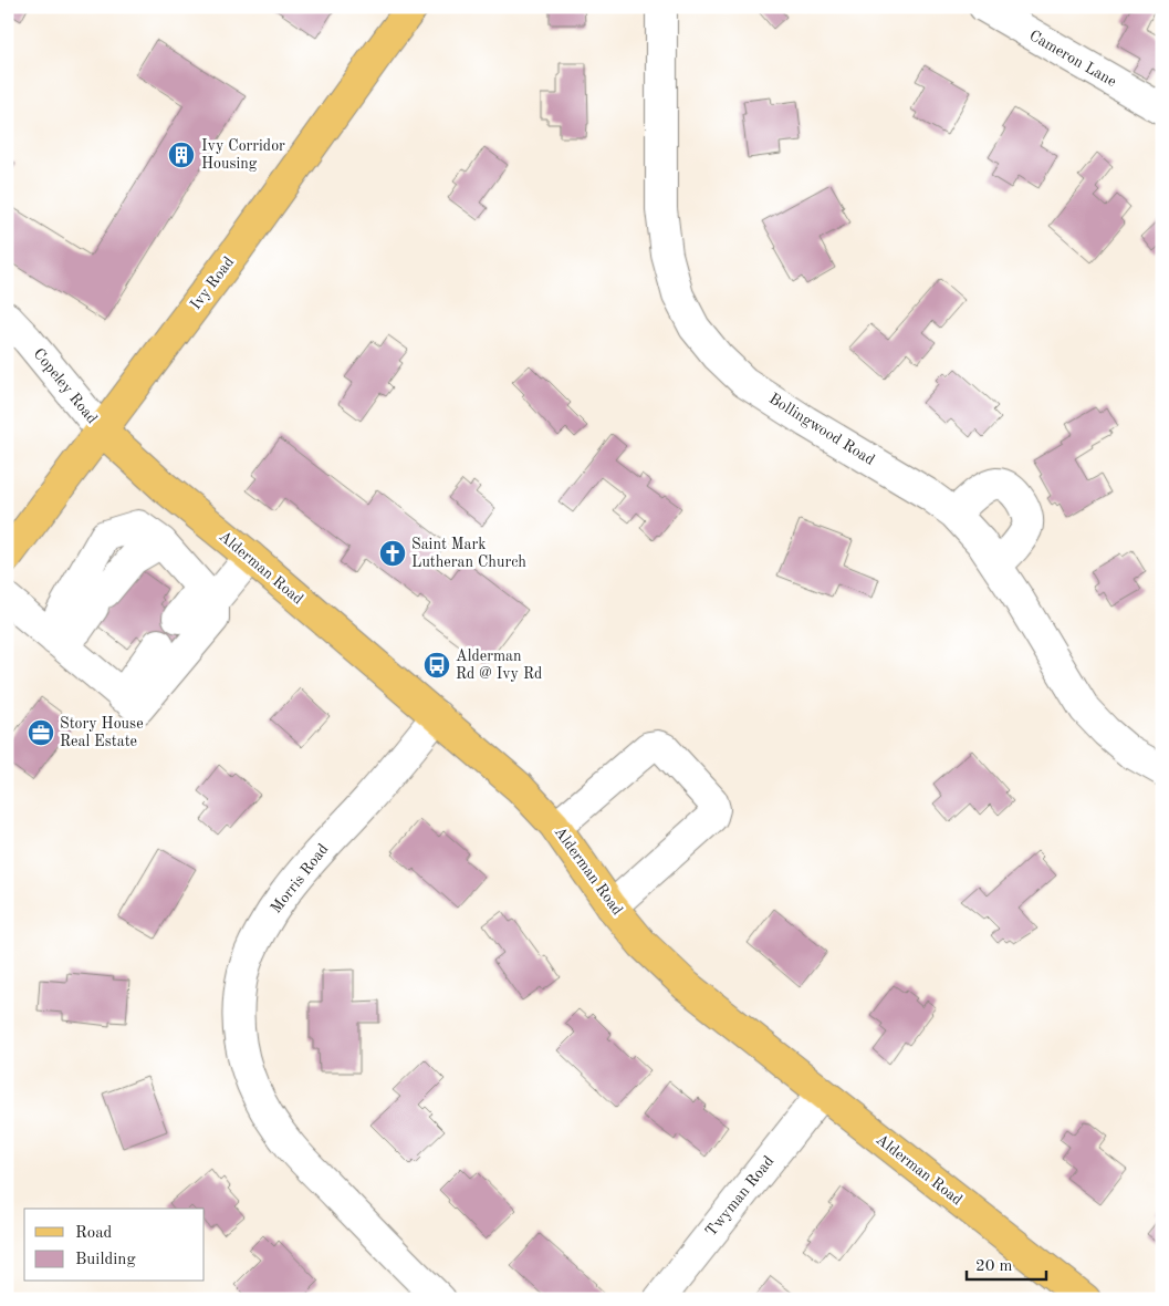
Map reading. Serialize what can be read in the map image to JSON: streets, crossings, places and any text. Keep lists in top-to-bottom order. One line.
{"streets":{"main road":["Ivy Road","Alderman Road"],"street":["Cameron Lane","Copeley Road","Bollingwood Road","Morris Road","Twyman Road"]},"crossings":[["Ivy Road","Copeley Road"],["Ivy Road","Alderman Road"],["Copeley Road","Alderman Road"],["Alderman Road","Morris Road"],["Alderman Road","Twyman Road"]],"places":{"building":["Ivy Corridor Housing"],"church":["Saint Mark Lutheran Church"],"bus stop":["Alderman Rd @ Ivy Rd"],"office":["Story House Real Estate"]},"legend":["Road","Building"],"scale_bar":"20 m"}
